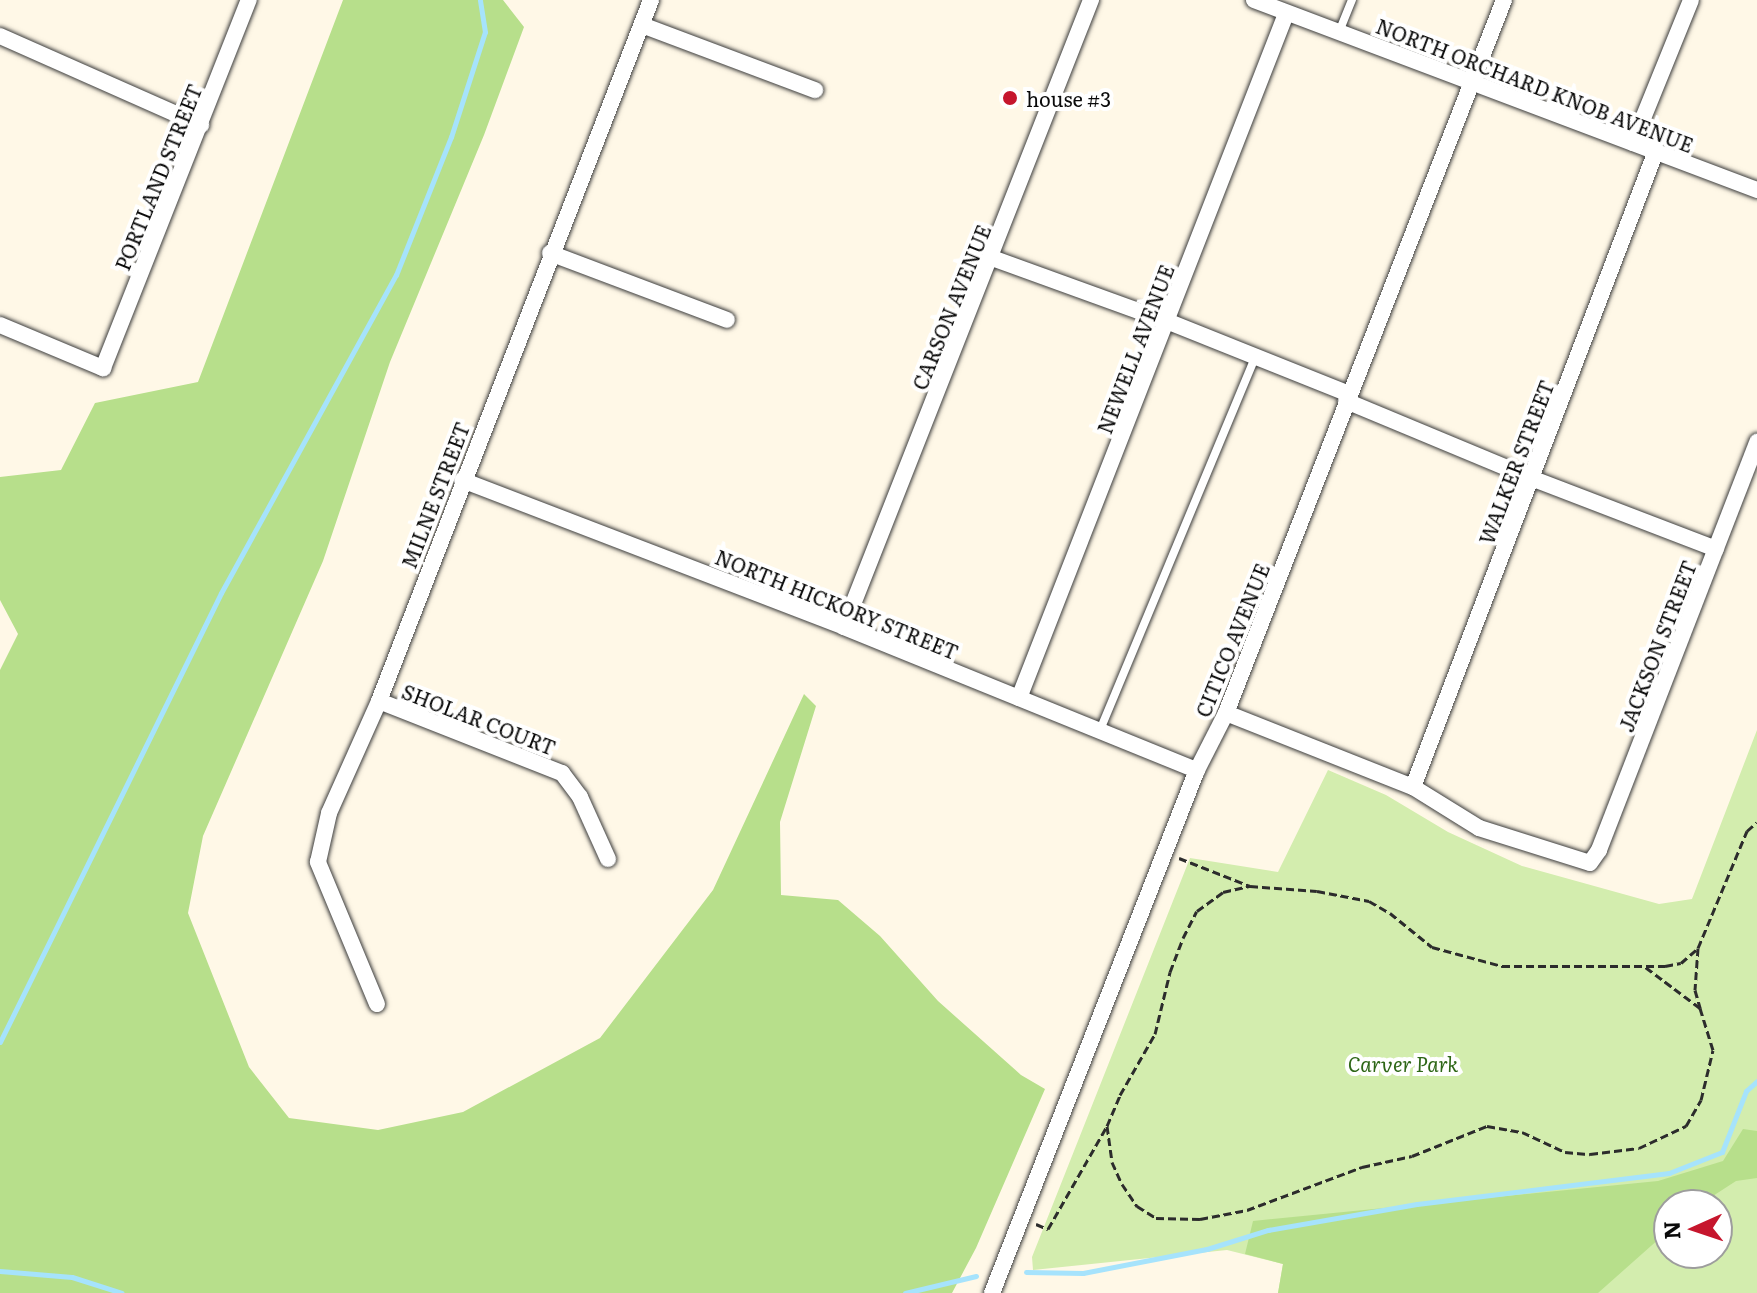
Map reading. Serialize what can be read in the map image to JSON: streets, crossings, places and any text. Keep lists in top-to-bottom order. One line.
{"streets":{"street":["NORTH ORCHARD KNOB AVENUE","PORTLAND STREET","CARSON AVENUE","NEWELL AVENUE","WALKER STREET","MILNE STREET","NORTH HICKORY STREET","CITICO AVENUE","JACKSON STREET","SHOLAR COURT"]},"crossings":[["NORTH ORCHARD KNOB AVENUE","NEWELL AVENUE"],["NORTH ORCHARD KNOB AVENUE","WALKER STREET"],["NORTH ORCHARD KNOB AVENUE","CITICO AVENUE"],["CARSON AVENUE","NORTH HICKORY STREET"],["NEWELL AVENUE","NORTH HICKORY STREET"],["WALKER STREET","JACKSON STREET"],["MILNE STREET","NORTH HICKORY STREET"],["MILNE STREET","SHOLAR COURT"],["NORTH HICKORY STREET","CITICO AVENUE"]],"parks":["Carver Park"],"places":["house #3"],"north":"left"}
